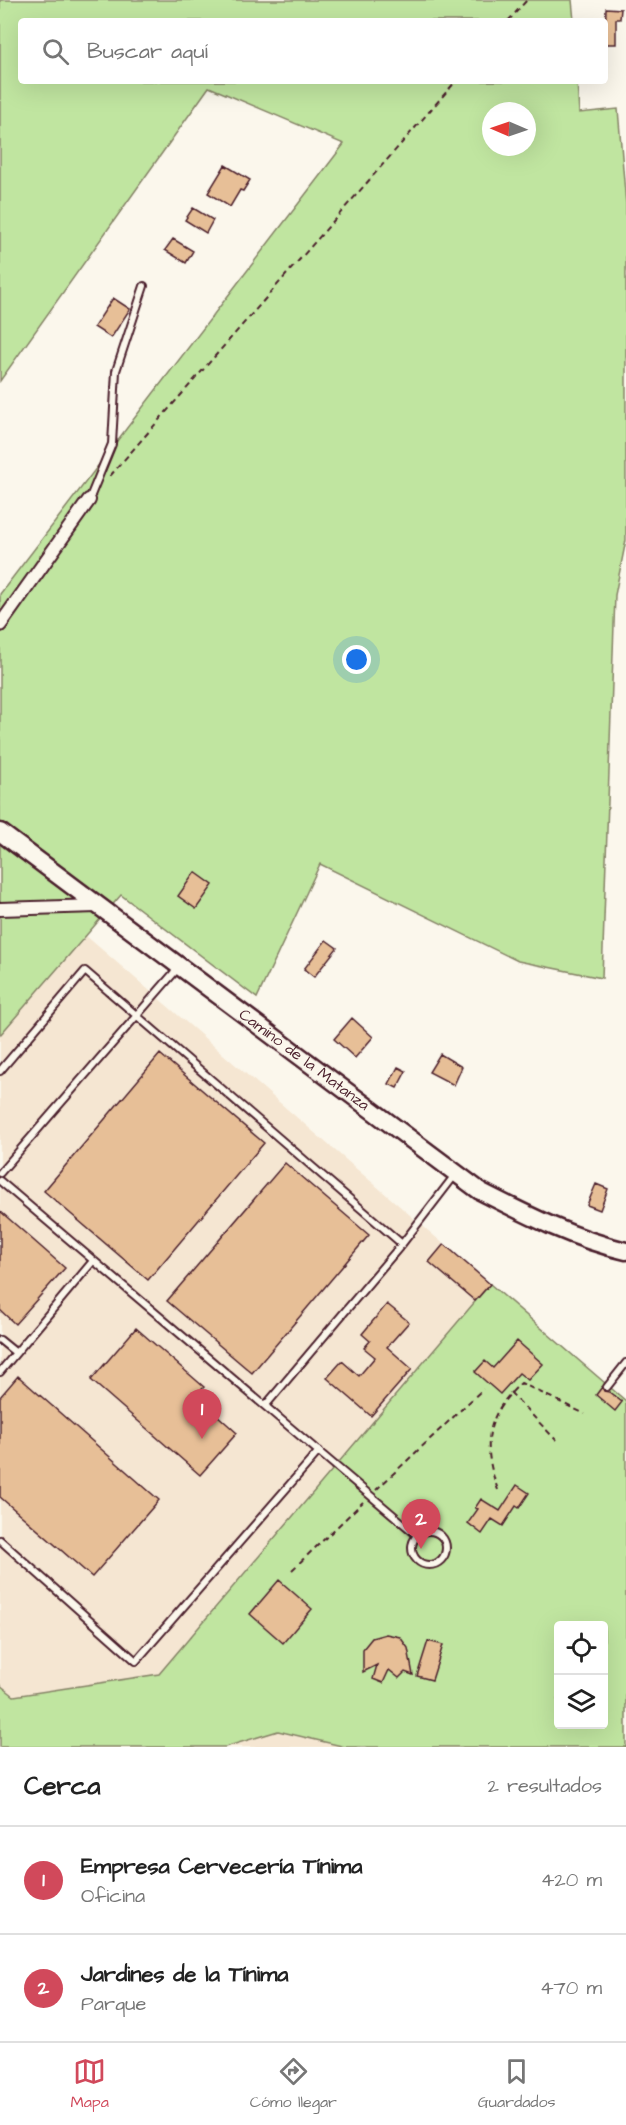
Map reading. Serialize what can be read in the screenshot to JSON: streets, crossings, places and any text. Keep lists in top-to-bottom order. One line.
{"streets":{"street":["Camino de la Matanza"]},"north":"left","page":{"search":"Buscar aquí","pins":["1","2"],"heading":["Cerca","2 resultados"],"list":[{"mark":"1","name":"Empresa Cervecería Tínima","note":"Oficina","value":"420 m"},{"mark":"2","name":"Jardines de la Tínima","note":"Parque","value":"470 m"}],"nav":["Mapa","Cómo llegar","Guardados"]}}
